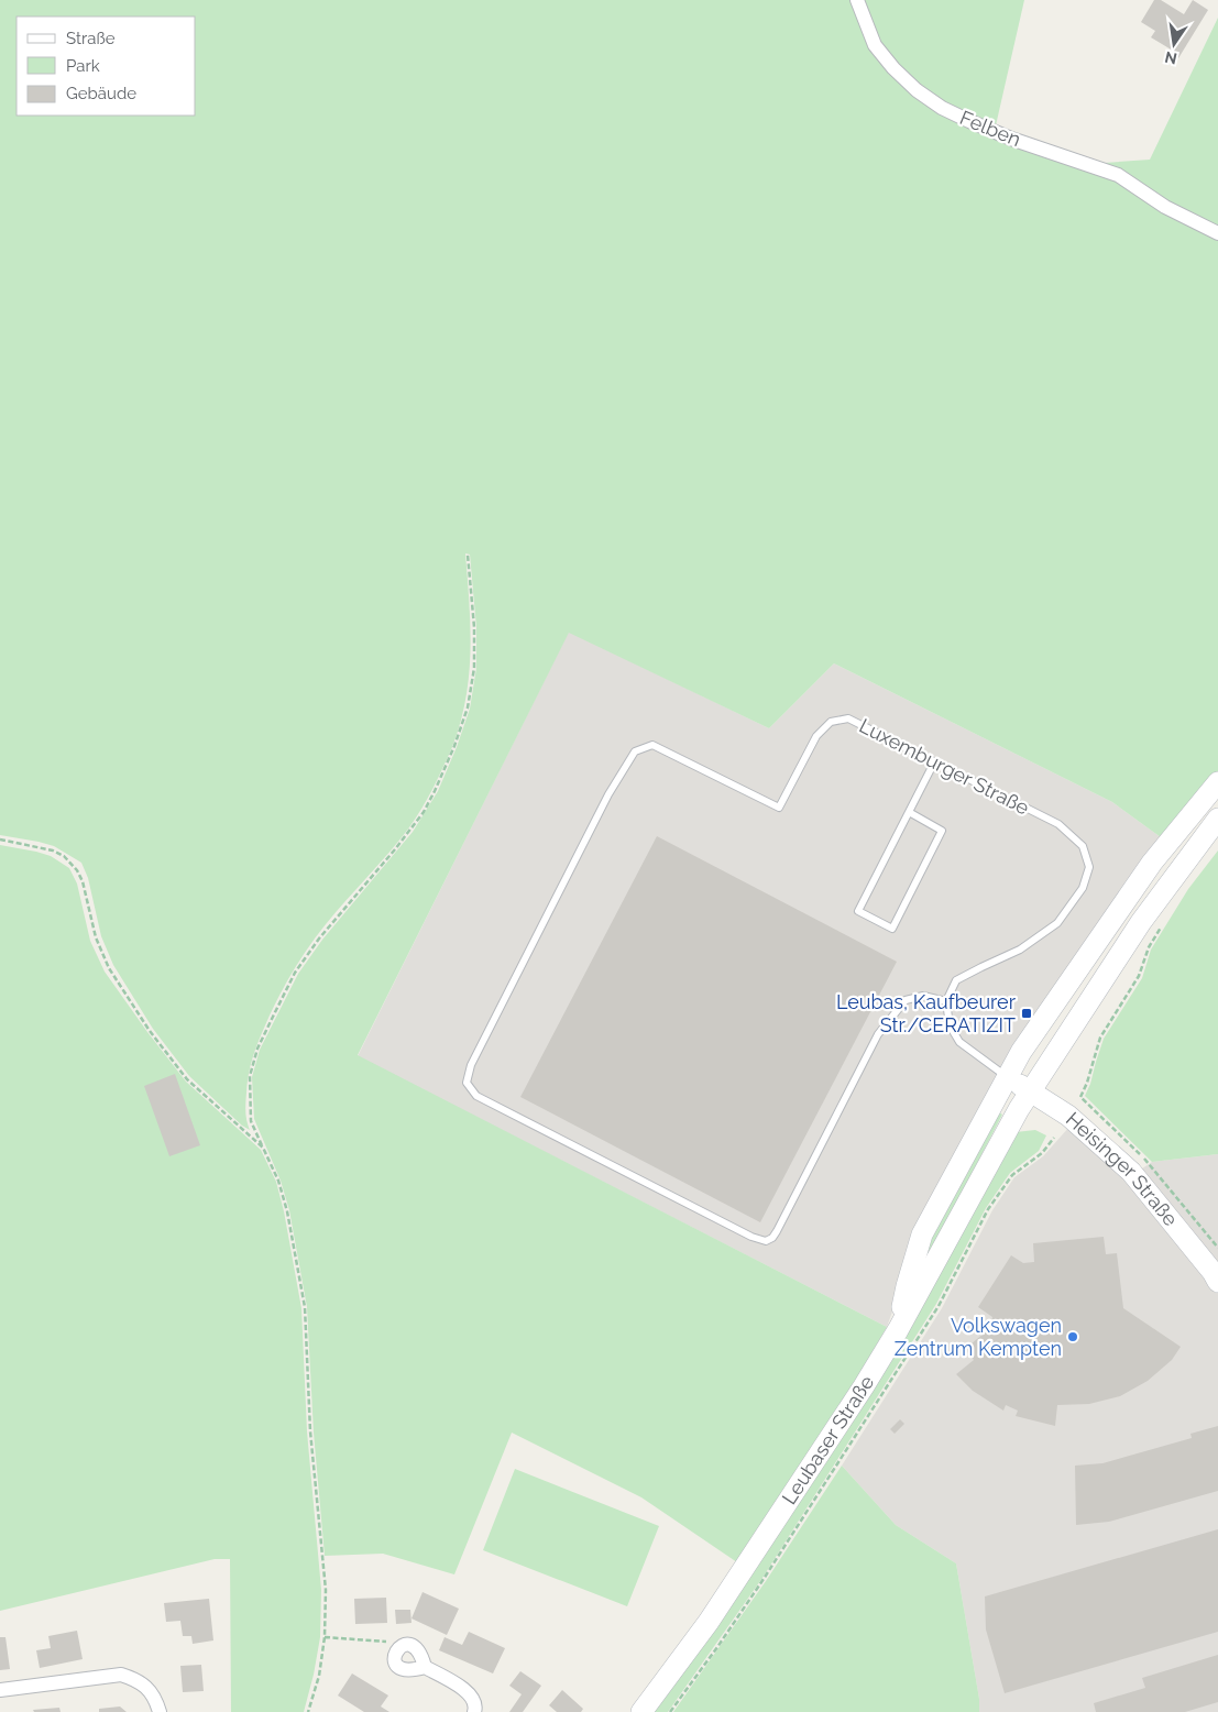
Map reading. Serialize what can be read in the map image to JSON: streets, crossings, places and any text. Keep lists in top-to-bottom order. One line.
{"streets":{"main road":["Heisinger Straße","Leubaser Straße"],"street":["Felben"],"lane":["Luxemburger Straße"]},"crossings":[["Heisinger Straße","Leubaser Straße"]],"places":{"transit":["Leubas, Kaufbeurer Str./CERATIZIT"],"other":["Volkswagen Zentrum Kempten"]},"legend":["Straße","Park","Gebäude"],"north":"bottom"}
